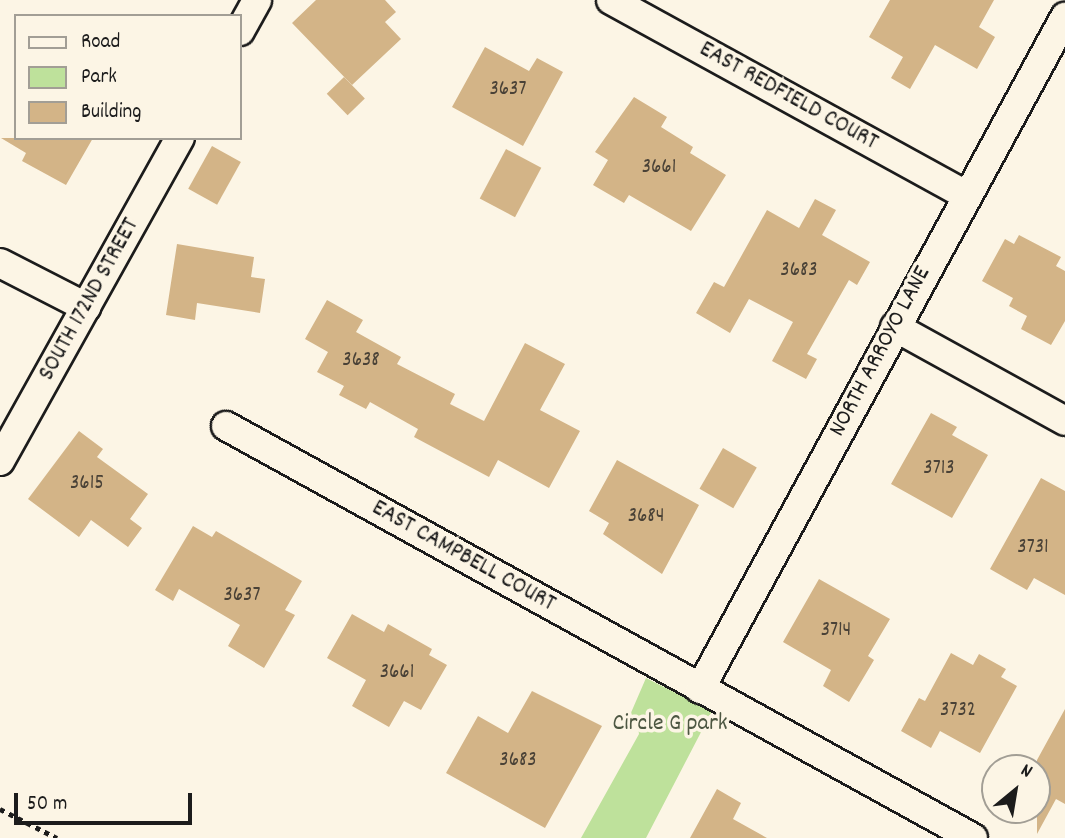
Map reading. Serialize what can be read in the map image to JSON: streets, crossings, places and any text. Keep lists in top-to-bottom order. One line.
{"streets":{"street":["EAST REDFIELD COURT","SOUTH 172ND STREET","NORTH ARROYO LANE","EAST CAMPBELL COURT"]},"crossings":[["EAST REDFIELD COURT","NORTH ARROYO LANE"],["NORTH ARROYO LANE","EAST CAMPBELL COURT"]],"parks":["Circle G park"],"house_numbers":["3637","3661","3683","3638","3713","3615","3684","3731","3637","3714","3661","3732","3683"],"legend":["Road","Park","Building"],"scale_bar":"50 m","north":"top right"}
